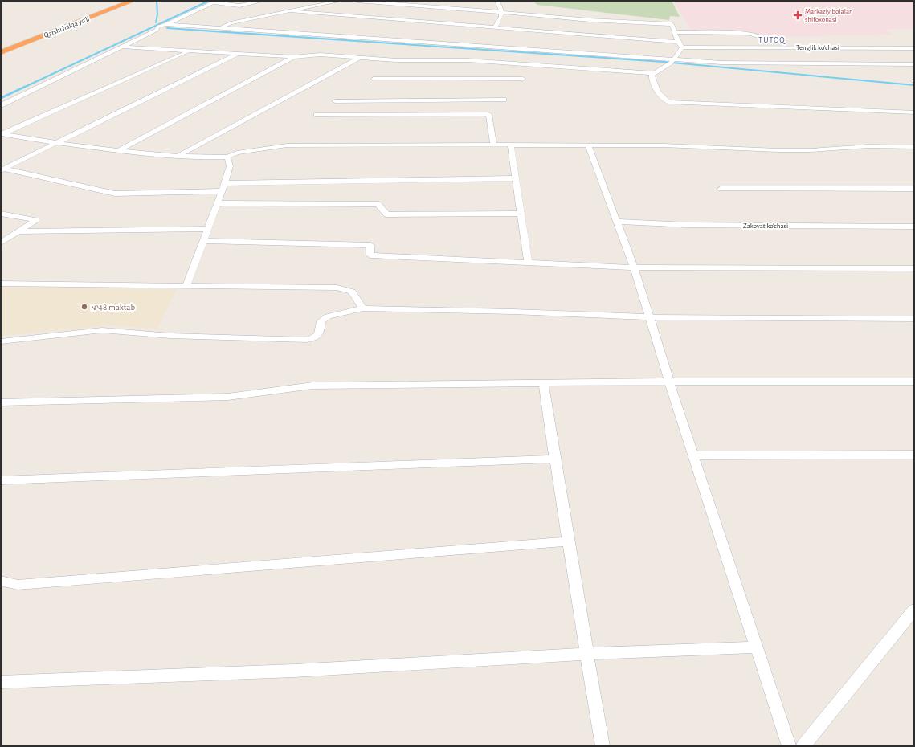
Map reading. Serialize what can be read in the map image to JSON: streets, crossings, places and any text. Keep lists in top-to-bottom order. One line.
{"streets":{"highway":["Qarshi halqa yoʻli"],"street":["Tenglik ko'chasi","Zakovat ko'chasi"]},"districts":["TUTOQ"],"places":{"health":["Markaziy bolalar shifoxonasi"],"other":["№48 maktab"]}}
